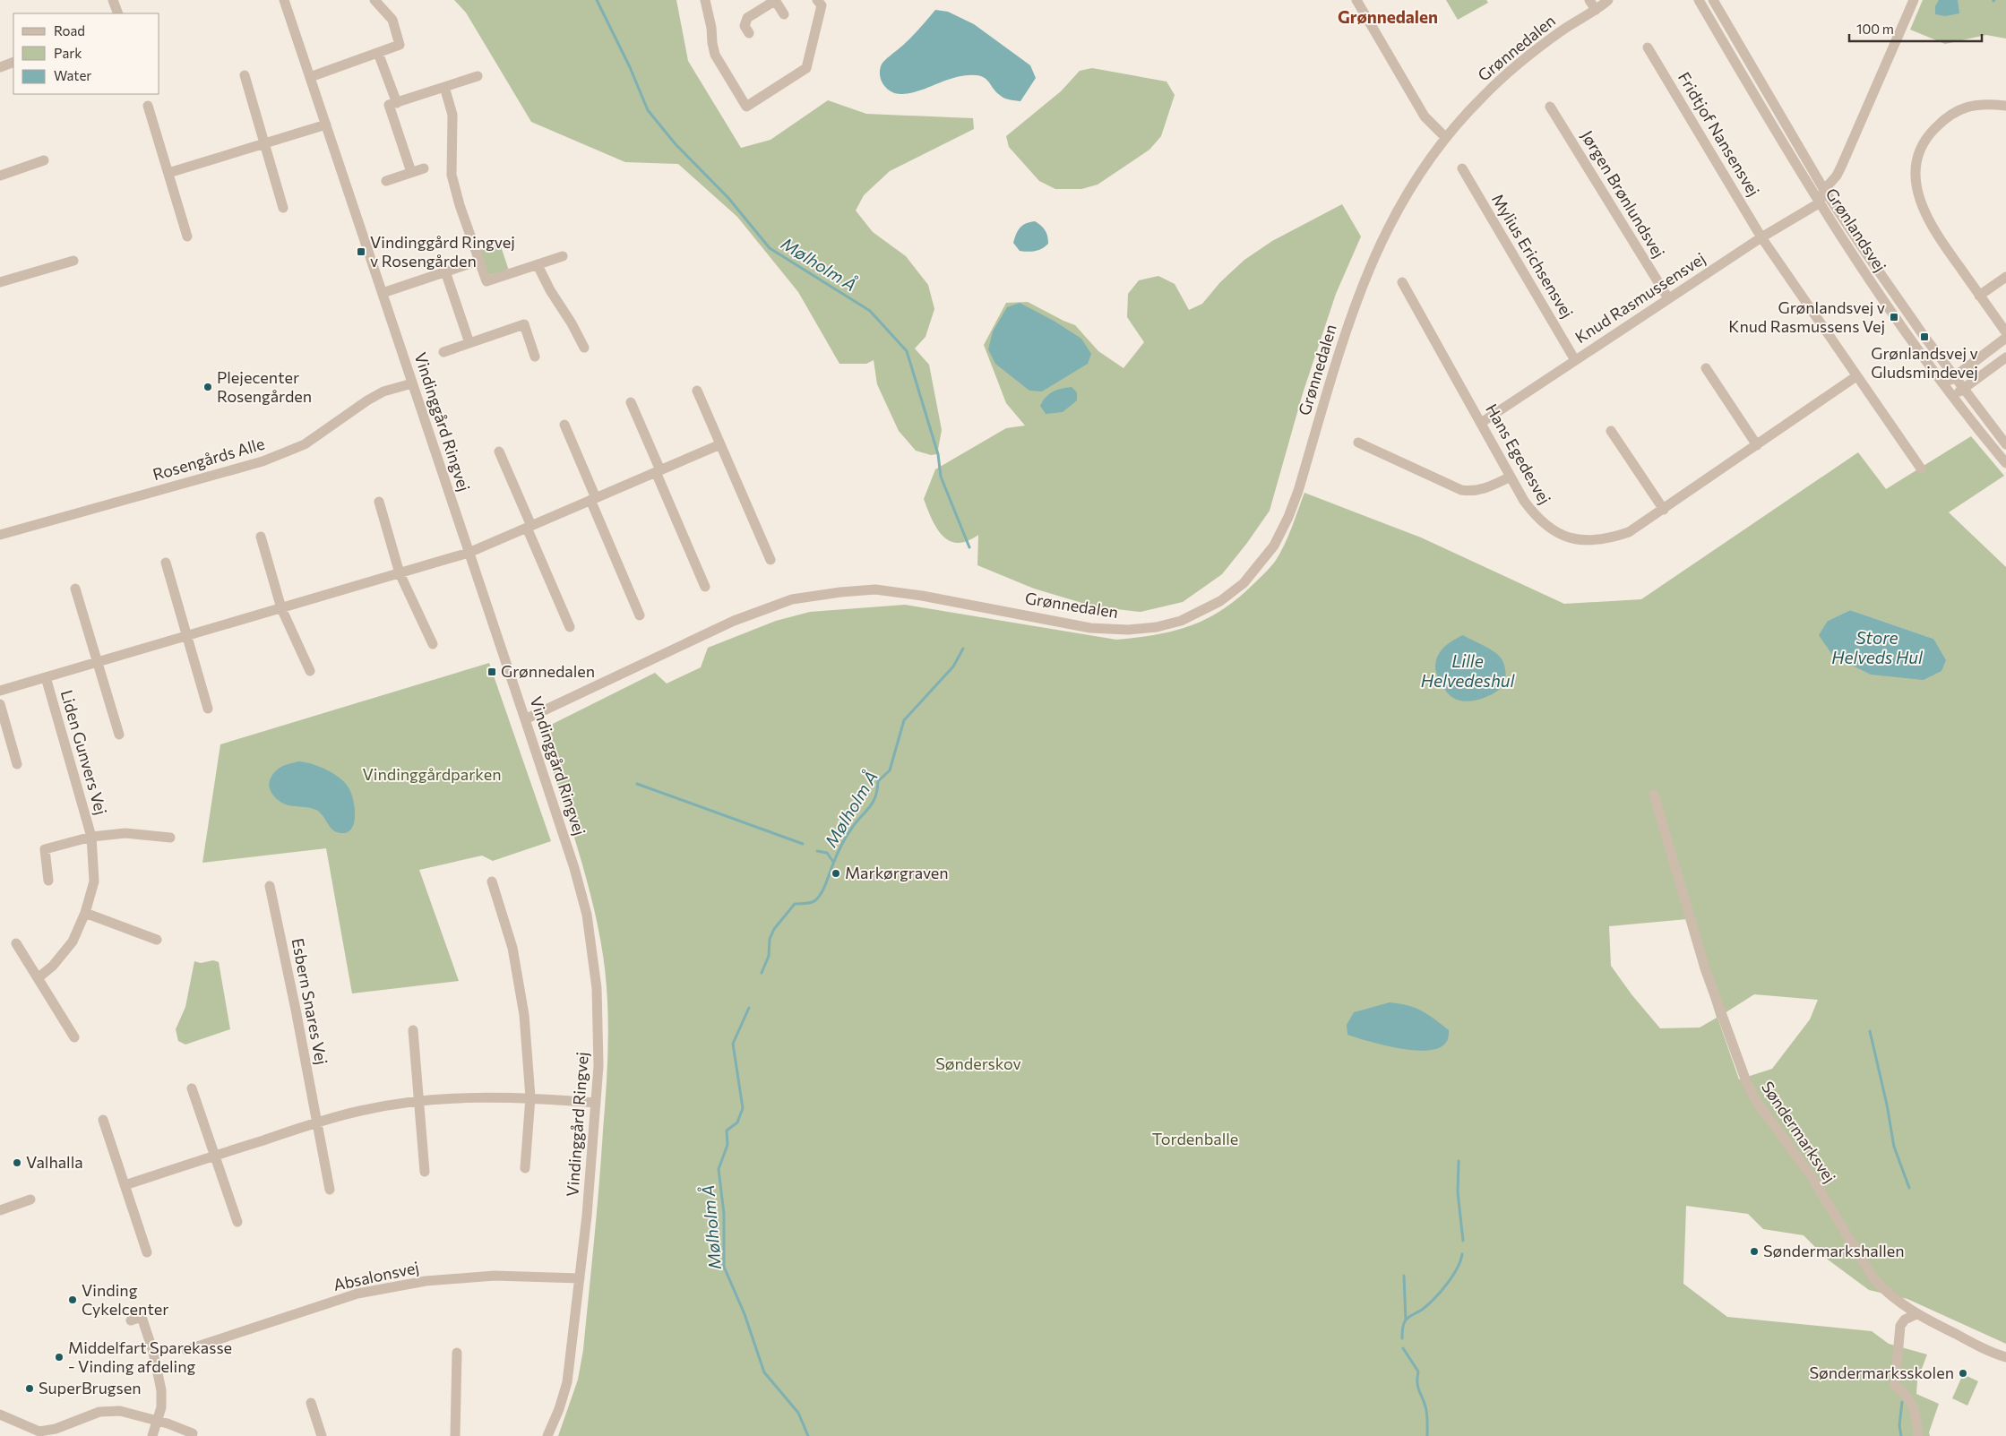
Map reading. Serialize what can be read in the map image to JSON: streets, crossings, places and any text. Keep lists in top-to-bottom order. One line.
{"streets":{"street":["Grønnedalen","Fridtjof Nansensvej","Jørgen Brønlundsvej","Grønlandsvej","Mylius Erichsensvej","Knud Rasmussensvej","Vindinggård Ringvej","Hans Egedesvej","Rosengårds Alle","Liden Gunvers Vej","Esbern Snares Vej","Søndermarksvej","Absalonsvej"]},"crossings":[["Grønnedalen","Vindinggård Ringvej"],["Fridtjof Nansensvej","Knud Rasmussensvej"],["Fridtjof Nansensvej","Hans Egedesvej"],["Jørgen Brønlundsvej","Knud Rasmussensvej"],["Grønlandsvej","Knud Rasmussensvej"],["Mylius Erichsensvej","Knud Rasmussensvej"],["Knud Rasmussensvej","Hans Egedesvej"],["Vindinggård Ringvej","Rosengårds Alle"],["Vindinggård Ringvej","Absalonsvej"]],"districts":["Grønnedalen"],"water":["Mølholm Å","Store Helveds Hul","Lille Helvedeshul"],"parks":["Vindinggårdparken","Sønderskov","Tordenballe"],"places":{"transit":["Vindinggård Ringvej v Rosengården","Grønlandsvej v Knud Rasmussens Vej","Grønlandsvej v Gludsmindevej","Grønnedalen"],"other":["Plejecenter Rosengården","Markørgraven","Valhalla","Søndermarkshallen","Vinding Cykelcenter","Middelfart Sparekasse - Vinding afdeling","Søndermarksskolen","SuperBrugsen"]},"legend":["Road","Park","Water"],"scale_bar":"100 m"}
